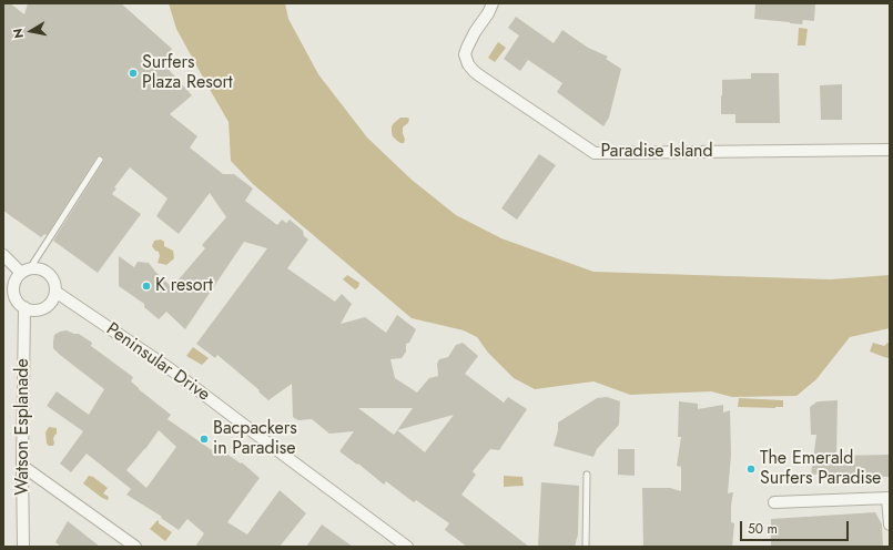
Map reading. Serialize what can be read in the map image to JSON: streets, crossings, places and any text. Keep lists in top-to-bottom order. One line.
{"streets":{"street":["Paradise Island","Peninsular Drive","Watson Esplanade"]},"crossings":[["Peninsular Drive","Watson Esplanade"]],"places":["Surfers Plaza Resort","K resort","Bacpackers in Paradise","The Emerald Surfers Paradise"],"scale_bar":"50 m","north":"left"}
